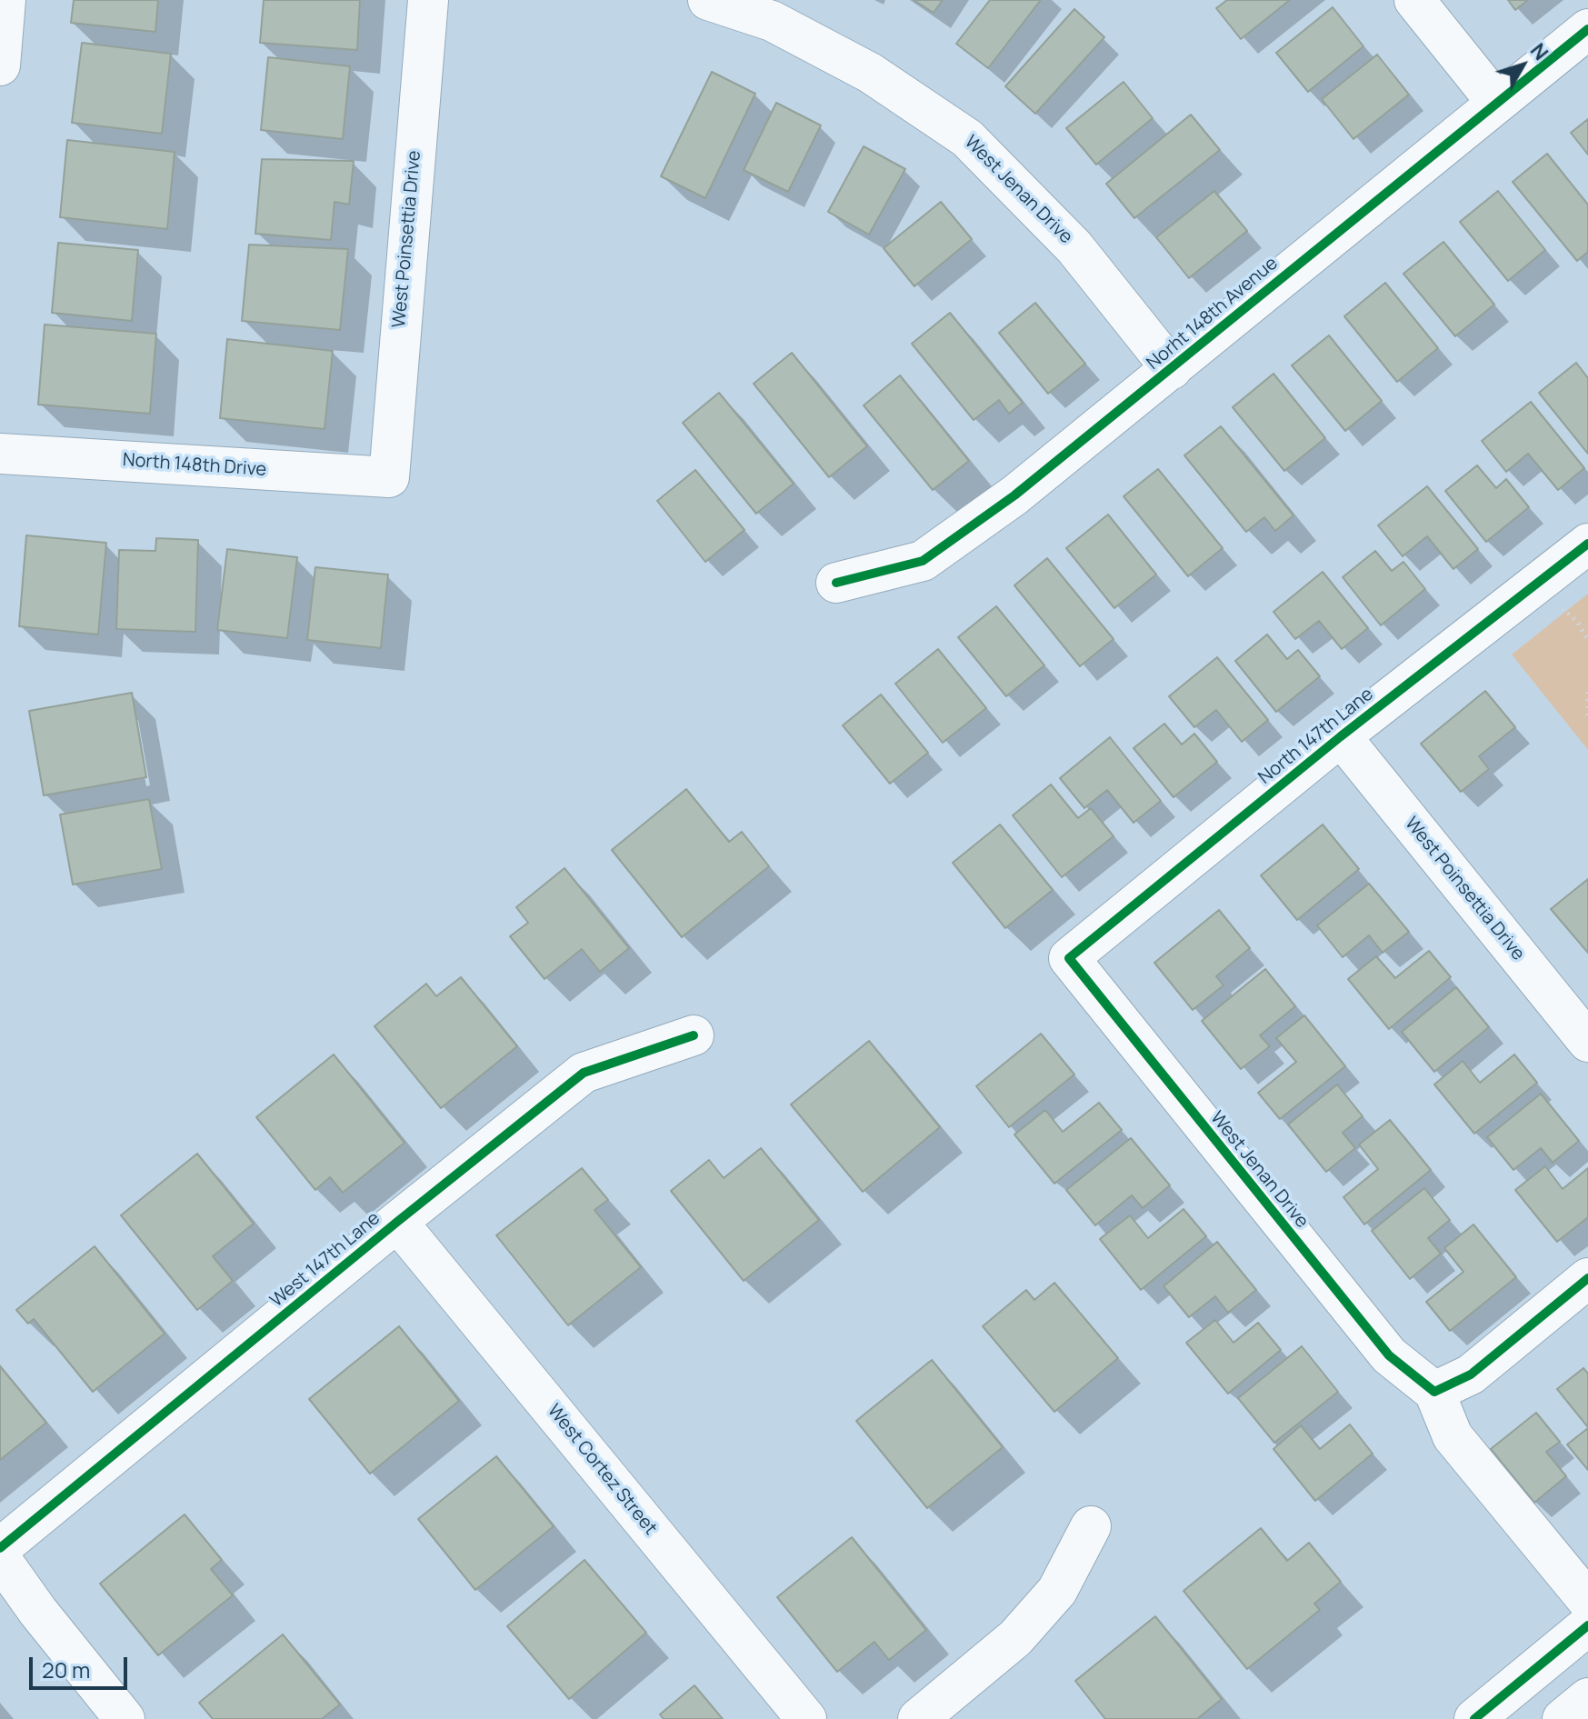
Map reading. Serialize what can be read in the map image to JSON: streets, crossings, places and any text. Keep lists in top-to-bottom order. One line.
{"streets":{"street":["West Jenan Drive","West Poinsettia Drive","Norht 148th Avenue","North 148th Drive","North 147th Lane","West 147th Lane","West Cortez Street"]},"crossings":[["West Jenan Drive","Norht 148th Avenue"],["West Jenan Drive","North 147th Lane"],["West Poinsettia Drive","North 148th Drive"],["West Poinsettia Drive","North 147th Lane"],["West 147th Lane","West Cortez Street"]],"scale_bar":"20 m","north":"top right"}
